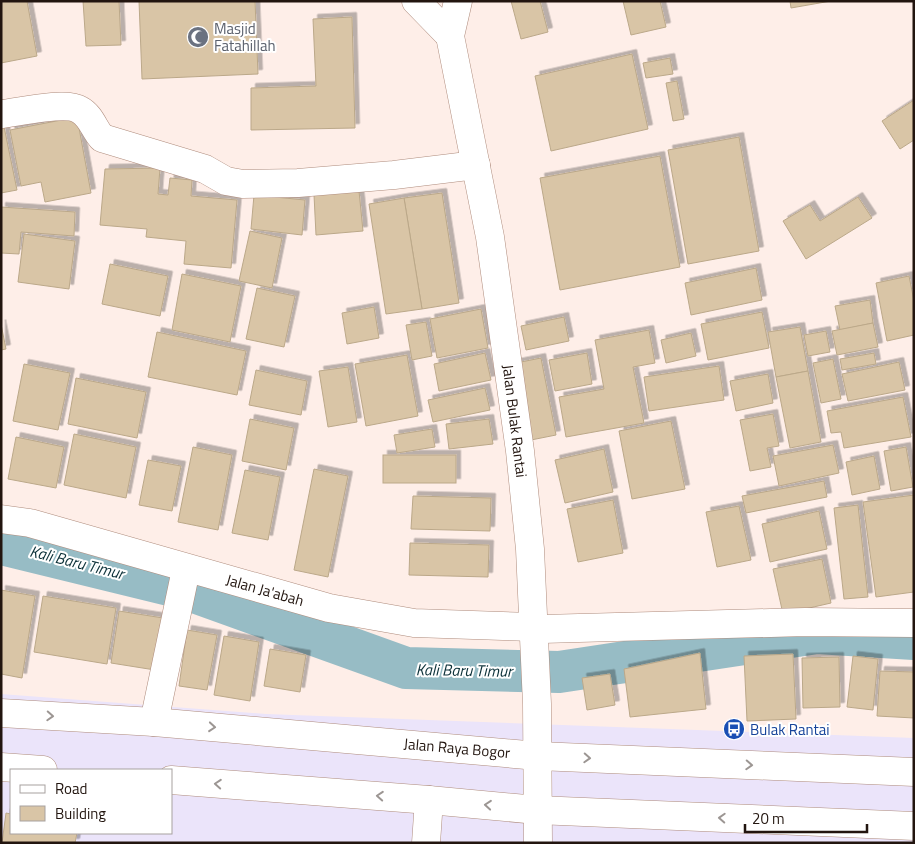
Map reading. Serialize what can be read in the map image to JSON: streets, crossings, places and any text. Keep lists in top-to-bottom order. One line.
{"streets":{"main road":["Jalan Bulak Rantai","Jalan Ja'abah","Jalan Raya Bogor"]},"crossings":[["Jalan Bulak Rantai","Jalan Ja'abah"],["Jalan Bulak Rantai","Jalan Raya Bogor"]],"water":["Kali Baru Timur"],"places":{"mosque":["Masjid Fatahillah"],"bus stop":["Bulak Rantai"]},"legend":["Road","Building"],"scale_bar":"20 m"}
